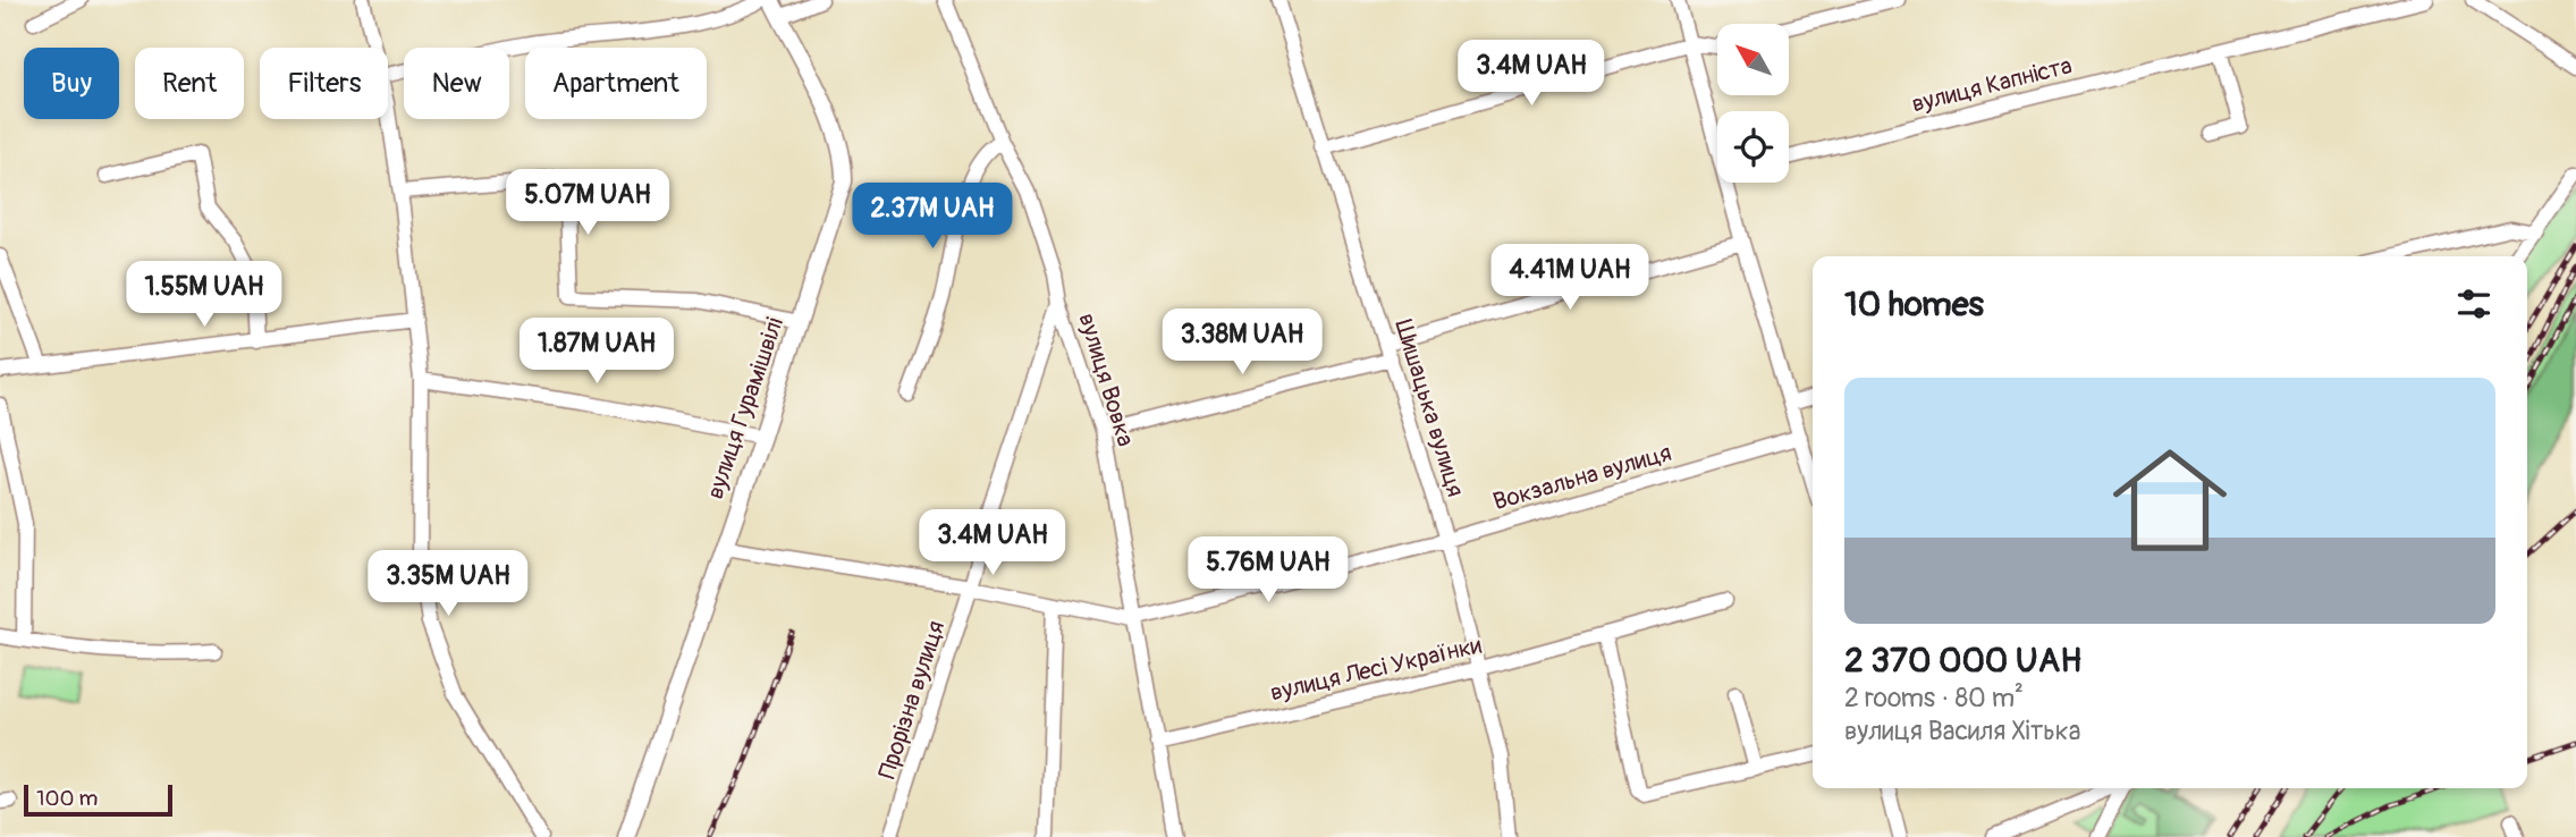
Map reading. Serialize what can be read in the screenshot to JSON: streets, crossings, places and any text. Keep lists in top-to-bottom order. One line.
{"streets":{"main road":["вулиця Гурамішвілі"],"street":["вулиця Капніста","вулиця Вовка","Шишацька вулиця","Вокзальна вулиця","вулиця Лесі Українки","Прорізна вулиця"]},"crossings":[["вулиця Вовка","Вокзальна вулиця"],["вулиця Вовка","вулиця Лесі Українки"],["вулиця Вовка","Прорізна вулиця"],["вулиця Гурамішвілі","Вокзальна вулиця"],["Шишацька вулиця","Вокзальна вулиця"],["Шишацька вулиця","вулиця Лесі Українки"],["Вокзальна вулиця","Прорізна вулиця"]],"scale_bar":"100 m","north":"top left","page":{"price":["3.4M UAH","5.07M UAH","2.37M UAH","4.41M UAH","1.55M UAH","3.38M UAH","1.87M UAH","3.4M UAH","5.76M UAH","3.35M UAH"],"chip":["Buy","Rent","Filters","New","Apartment"],"heading":"10 homes","list":[{"name":"2 370 000 UAH","note":"2 rooms · 80 m² · вулиця Василя Хітька"}],"scale":"100 m"}}
